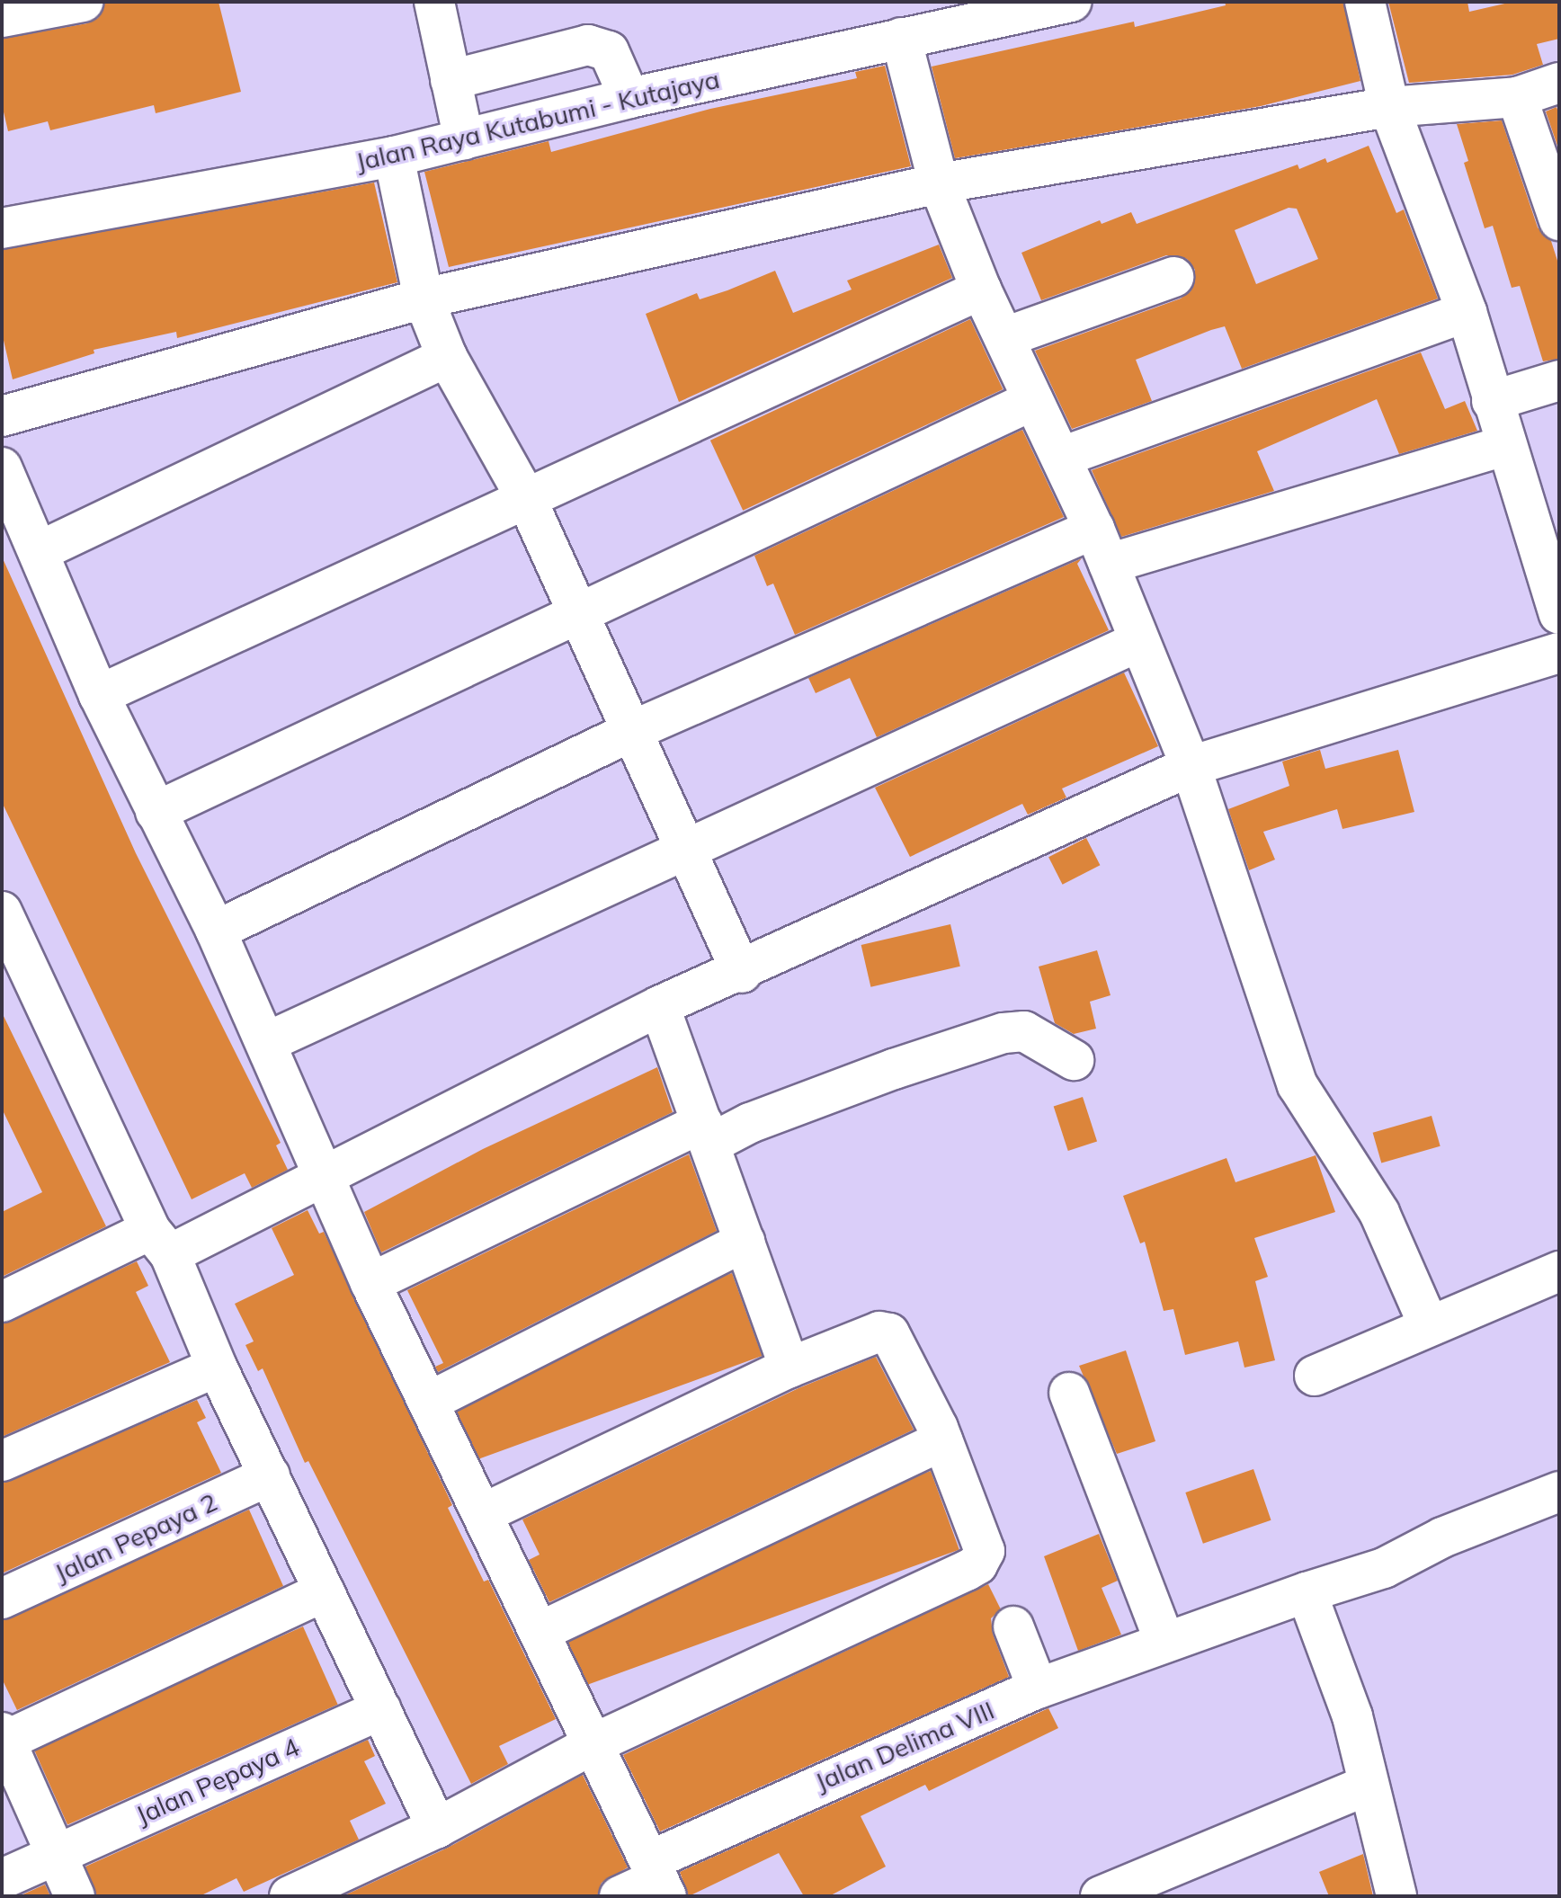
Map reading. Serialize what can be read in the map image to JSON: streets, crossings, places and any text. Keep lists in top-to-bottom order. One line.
{"streets":{"street":["Jalan Raya Kutabumi - Kutajaya","Jalan Pepaya 2","Jalan Delima VIII","Jalan Pepaya 4"]}}
